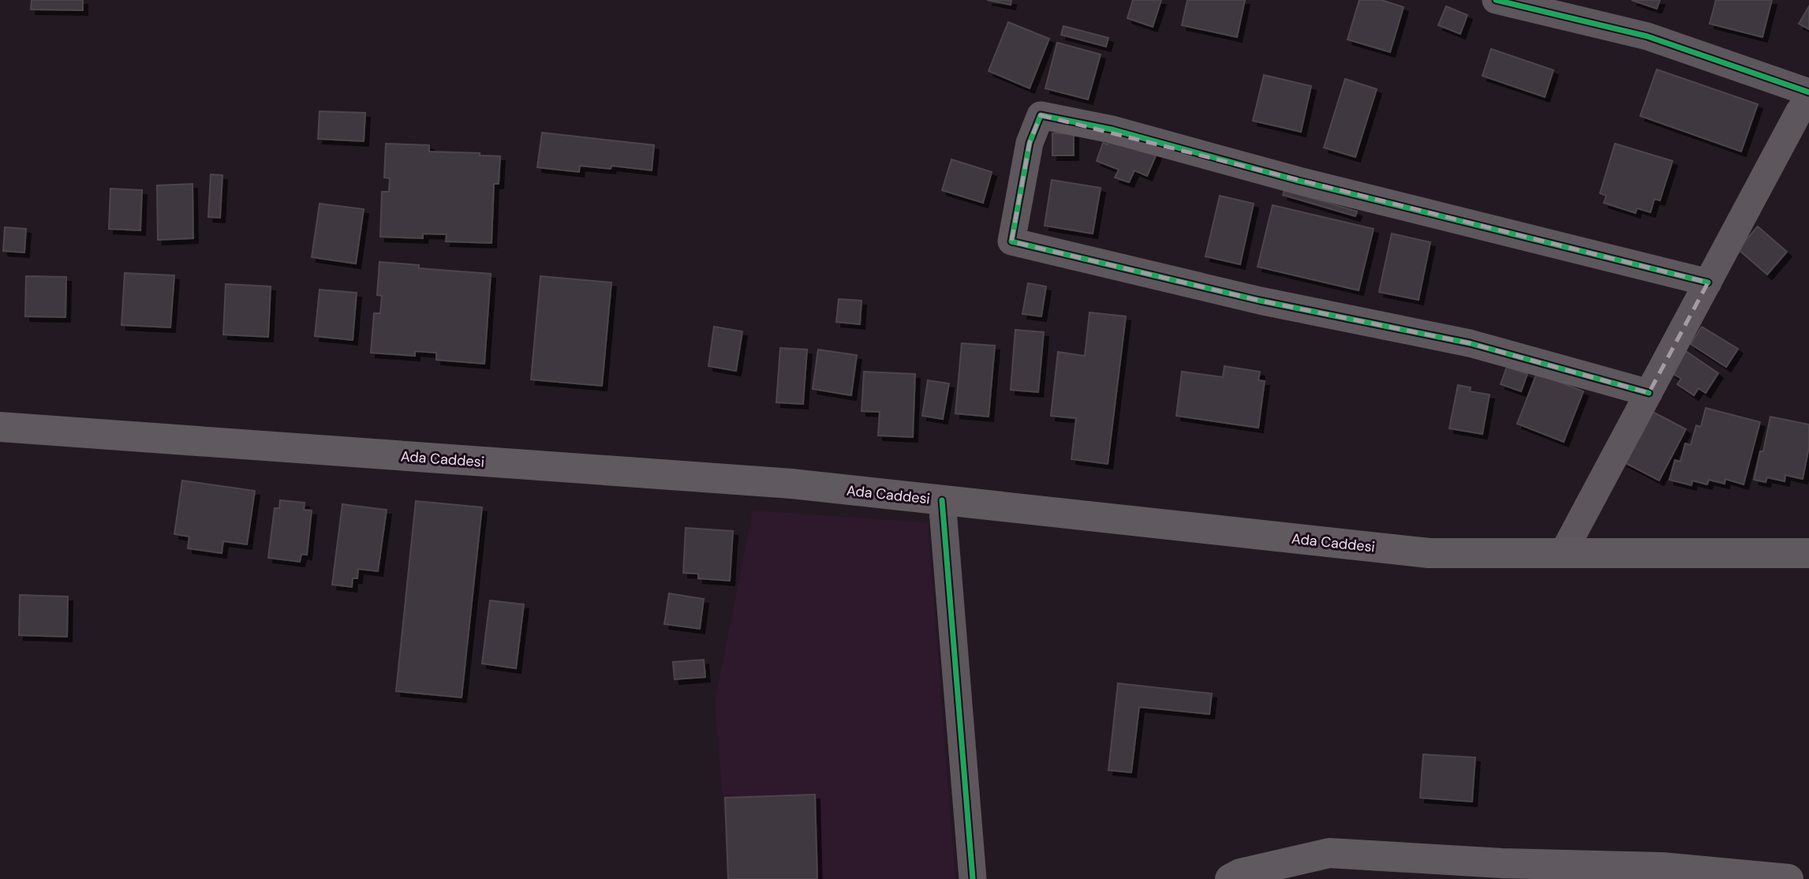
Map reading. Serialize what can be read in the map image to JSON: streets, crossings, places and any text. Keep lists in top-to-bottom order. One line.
{"streets":{"main road":["Ada Caddesi"]}}
